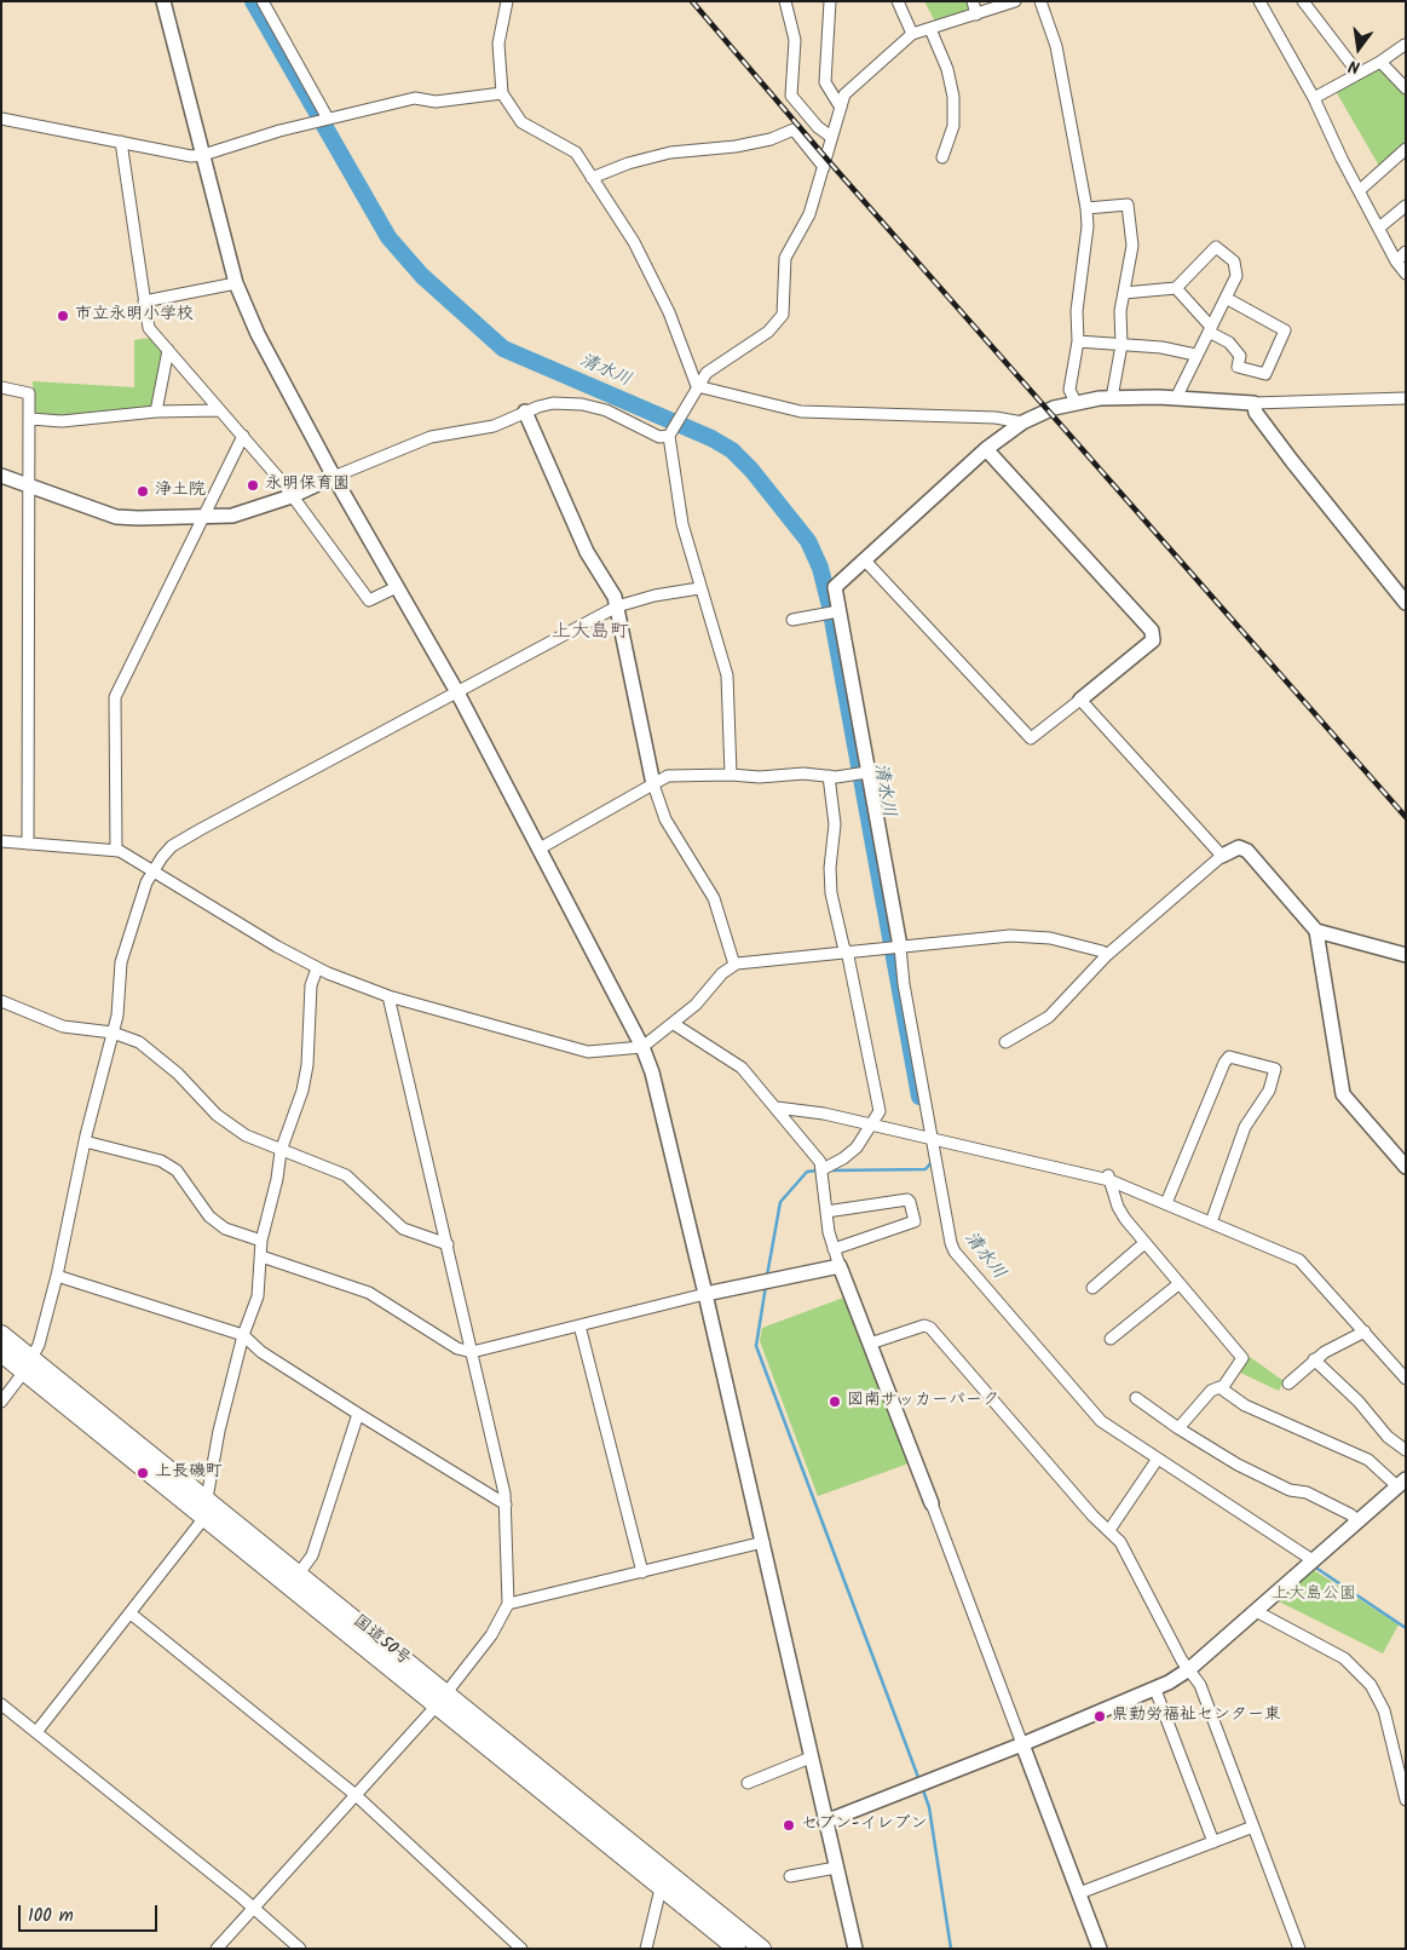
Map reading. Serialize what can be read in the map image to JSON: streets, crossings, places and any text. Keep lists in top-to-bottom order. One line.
{"streets":{"highway":["国道50号"]},"districts":["上大島町"],"water":["清水川"],"parks":["上大島公園"],"places":["市立永明小学校","永明保育園","浄土院","図南サッカーパーク","上長磯町","県勤労福祉センター東","セブン-イレブン"],"scale_bar":"100 m","north":"bottom"}
